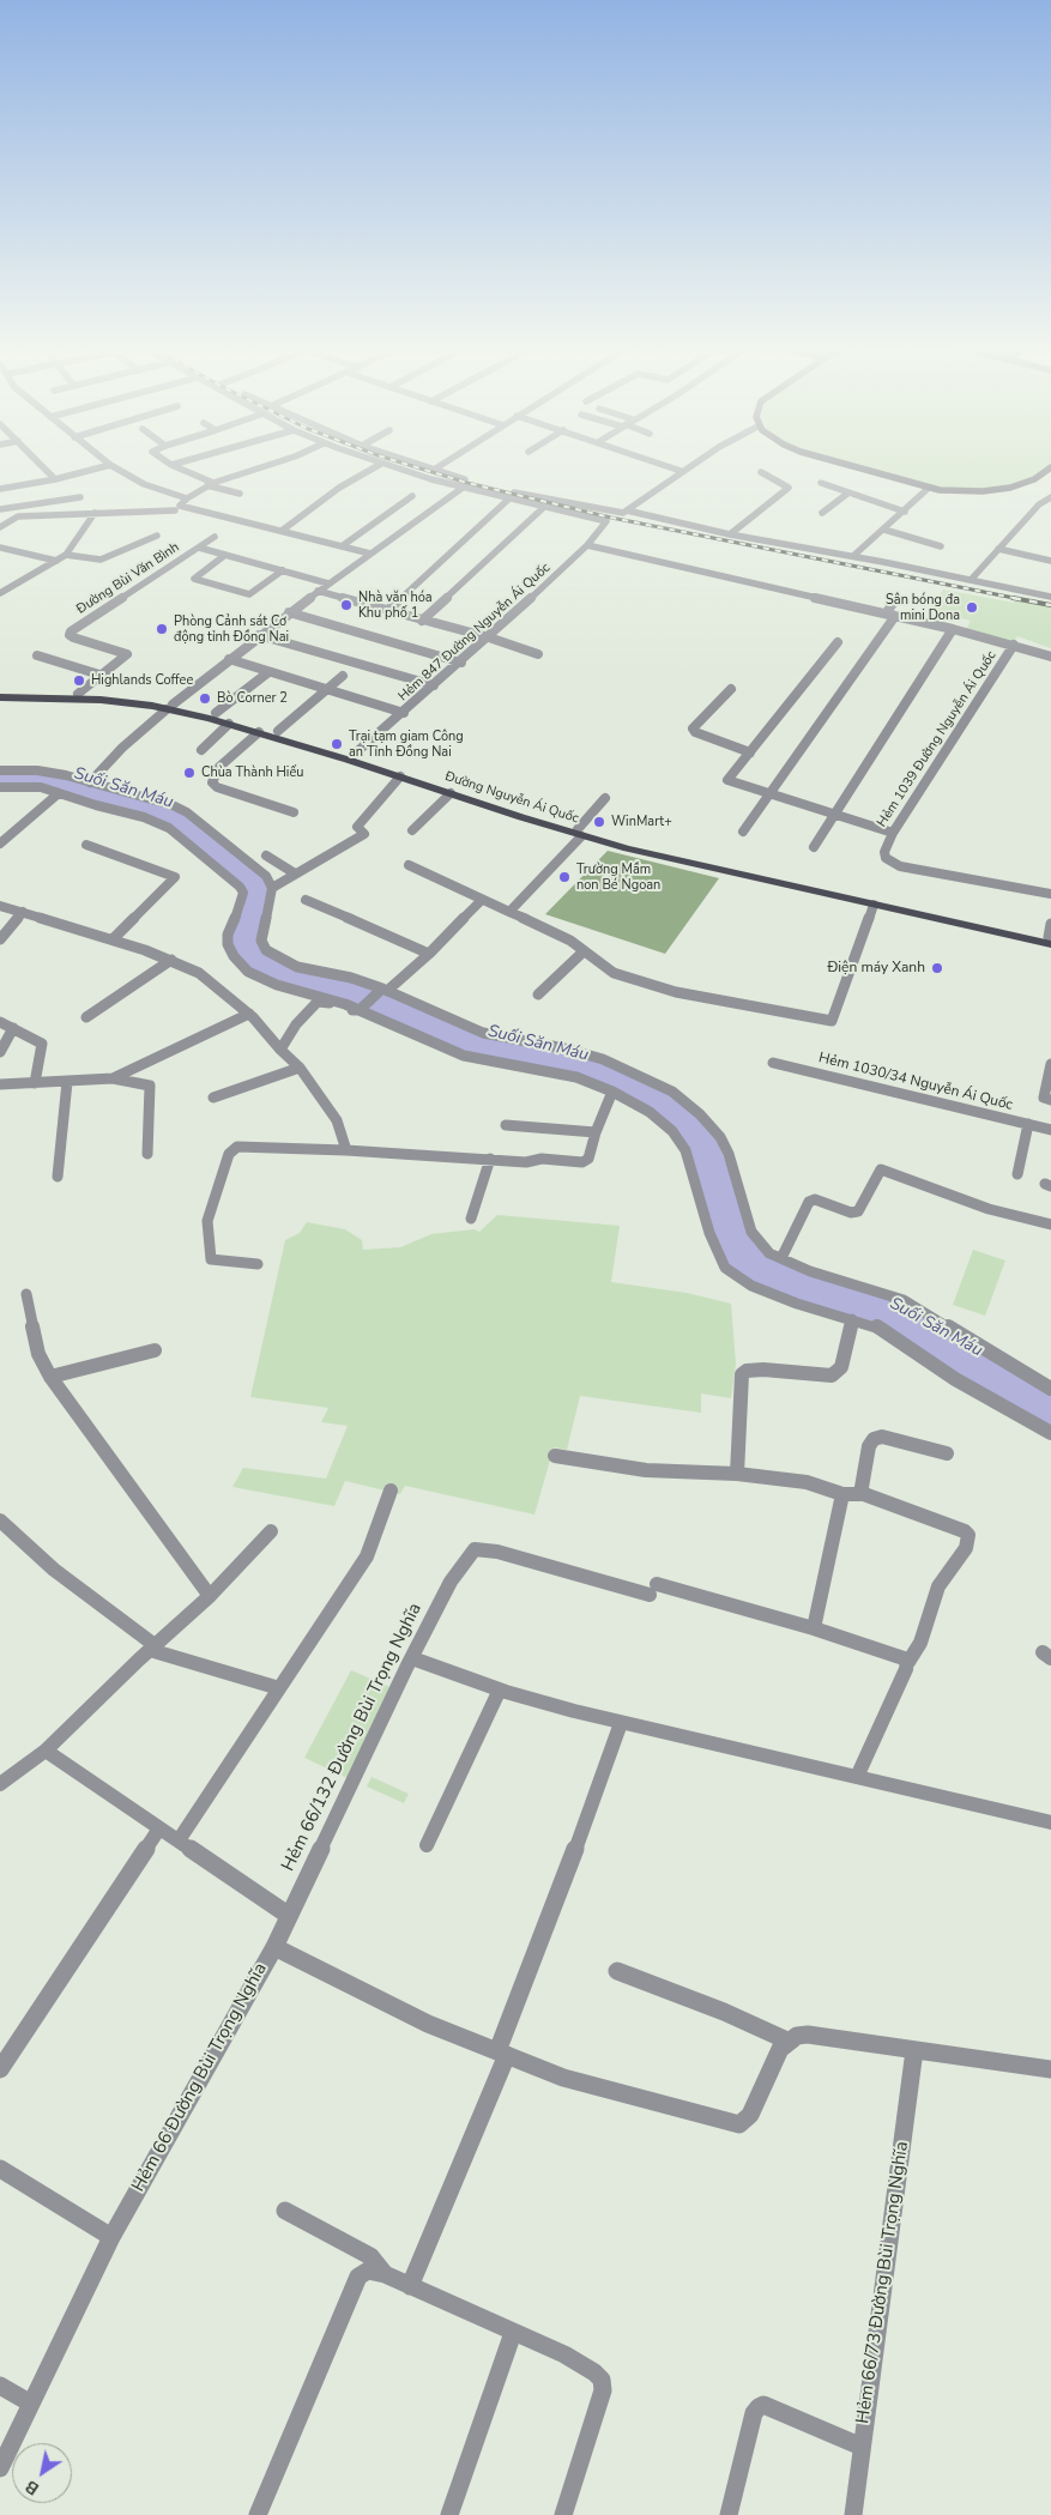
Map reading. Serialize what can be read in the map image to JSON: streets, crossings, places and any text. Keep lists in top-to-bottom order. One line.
{"streets":{"main road":["Đường Nguyễn Ái Quốc"],"street":["Đường Bùi Văn Bình","Hẻm 847 Đường Nguyễn Ái Quốc","Hẻm 1039 Đường Nguyễn Ái Quốc","Hẻm 1030/34 Nguyễn Ái Quốc","Hẻm 66/132 Đường Bùi Trọng Nghĩa","Hẻm 66 Đường Bùi Trọng Nghĩa","Hẻm 66/73 Đường Bùi Trọng Nghĩa"]},"crossings":[["Đường Bùi Văn Bình","Đường Nguyễn Ái Quốc"],["Hẻm 847 Đường Nguyễn Ái Quốc","Đường Nguyễn Ái Quốc"],["Hẻm 66/132 Đường Bùi Trọng Nghĩa","Hẻm 66 Đường Bùi Trọng Nghĩa"]],"water":["Suối Săn Máu"],"places":["Nhà văn hóa Khu phố 1","Sân bóng đa mini Dona","Phòng Cảnh sát Cơ động tỉnh Đồng Nai","Highlands Coffee","Bò Corner 2","Trại tạm giam Công an Tỉnh Đồng Nai","Chùa Thành Hiếu","WinMart+","Trường Mầm non Bé Ngoan","Điện máy Xanh"],"north":"bottom left"}
